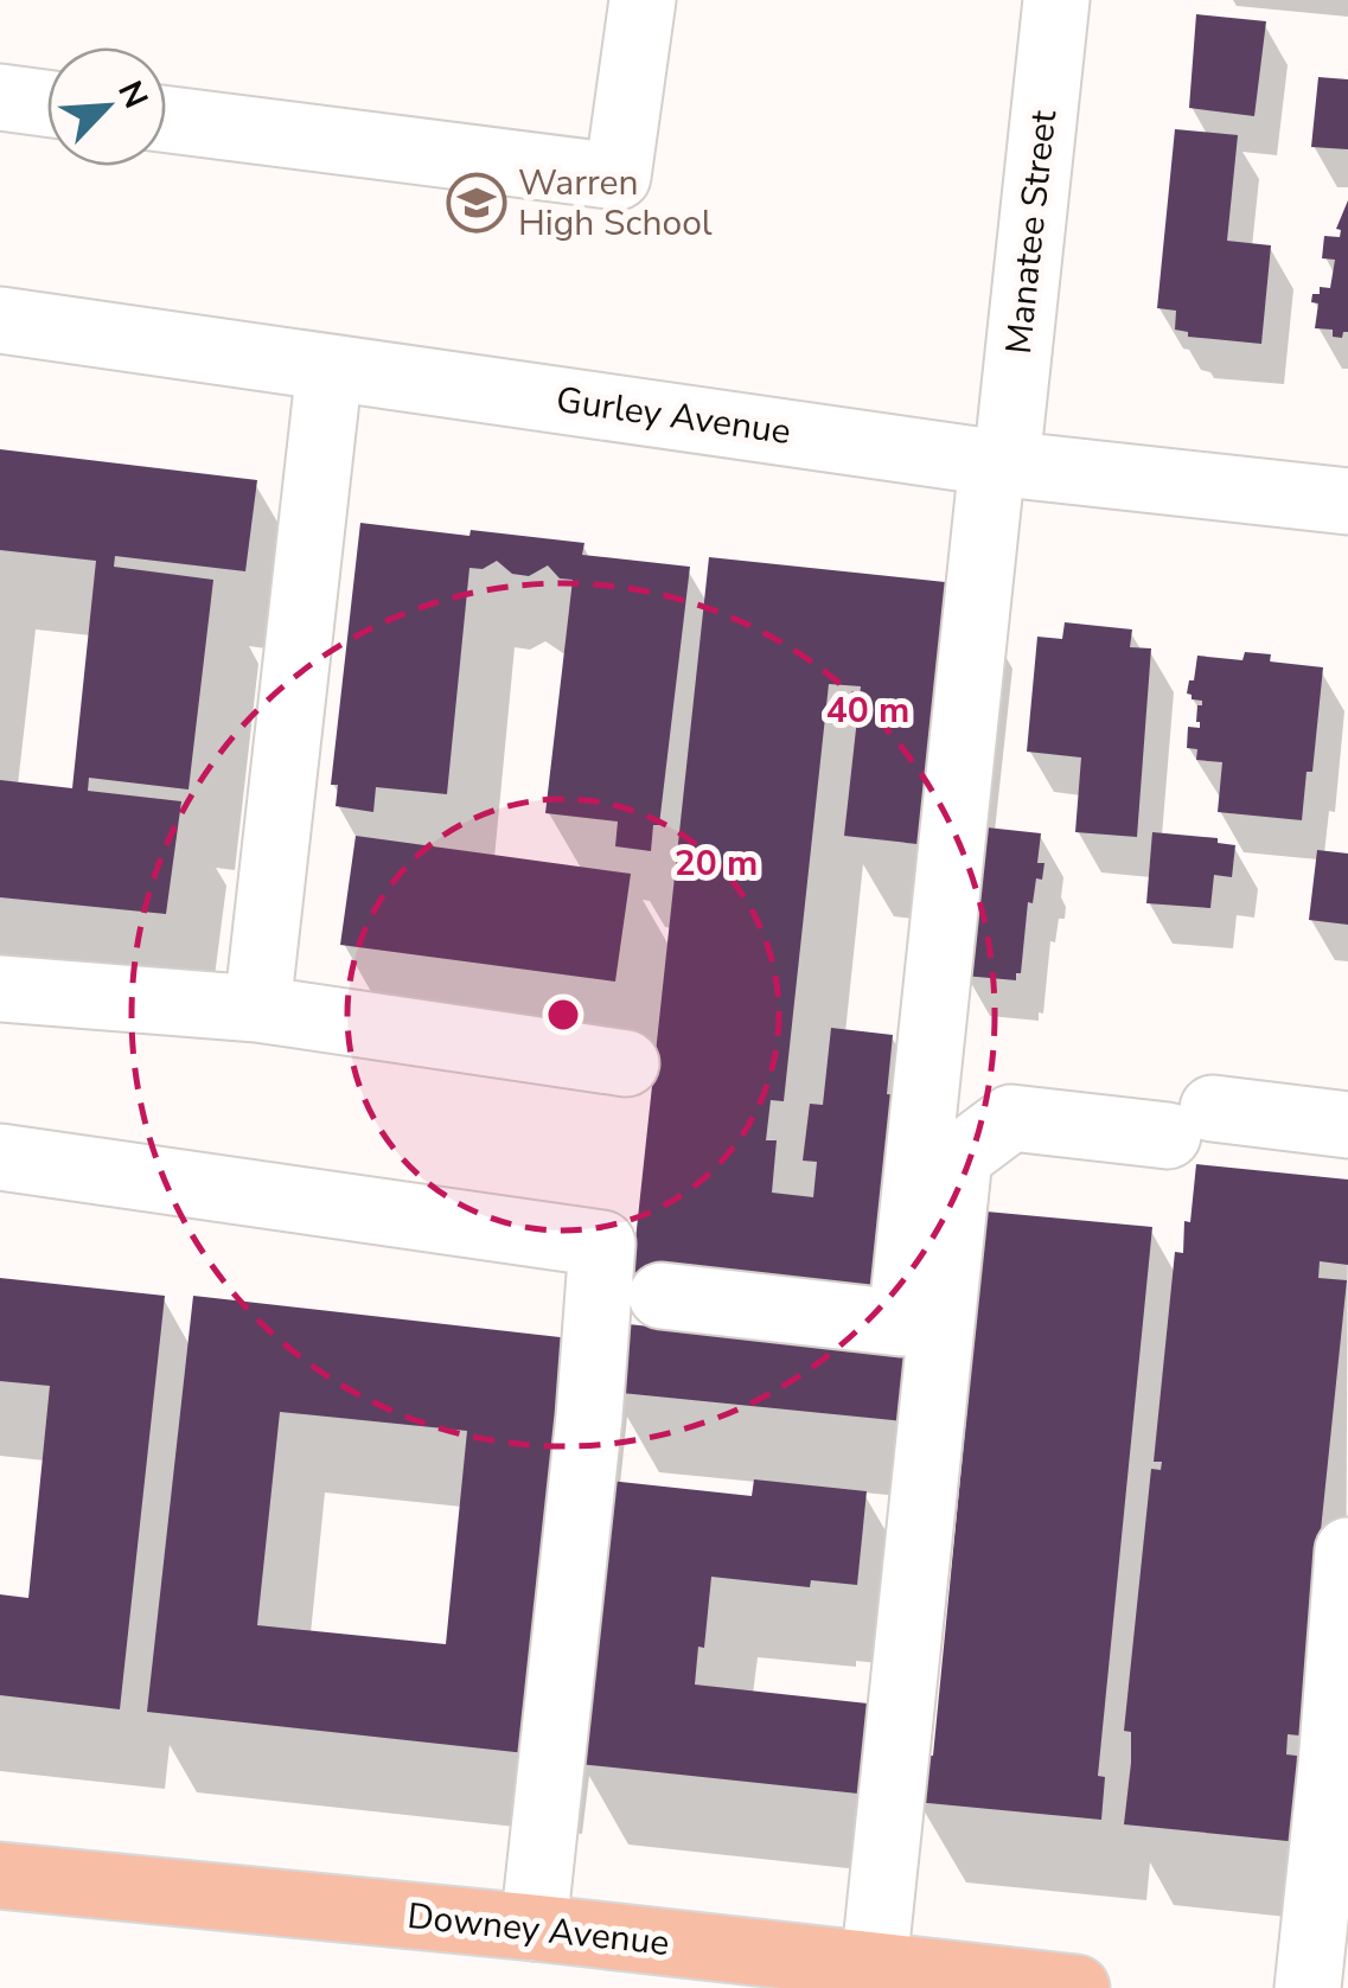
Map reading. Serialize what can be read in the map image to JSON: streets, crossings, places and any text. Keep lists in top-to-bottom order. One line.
{"streets":{"main road":["Downey Avenue"],"street":["Manatee Street","Gurley Avenue"]},"crossings":[["Manatee Street","Gurley Avenue"]],"places":{"school or university":["Warren High School"]},"north":"top right","rings":["40 m","20 m"]}
